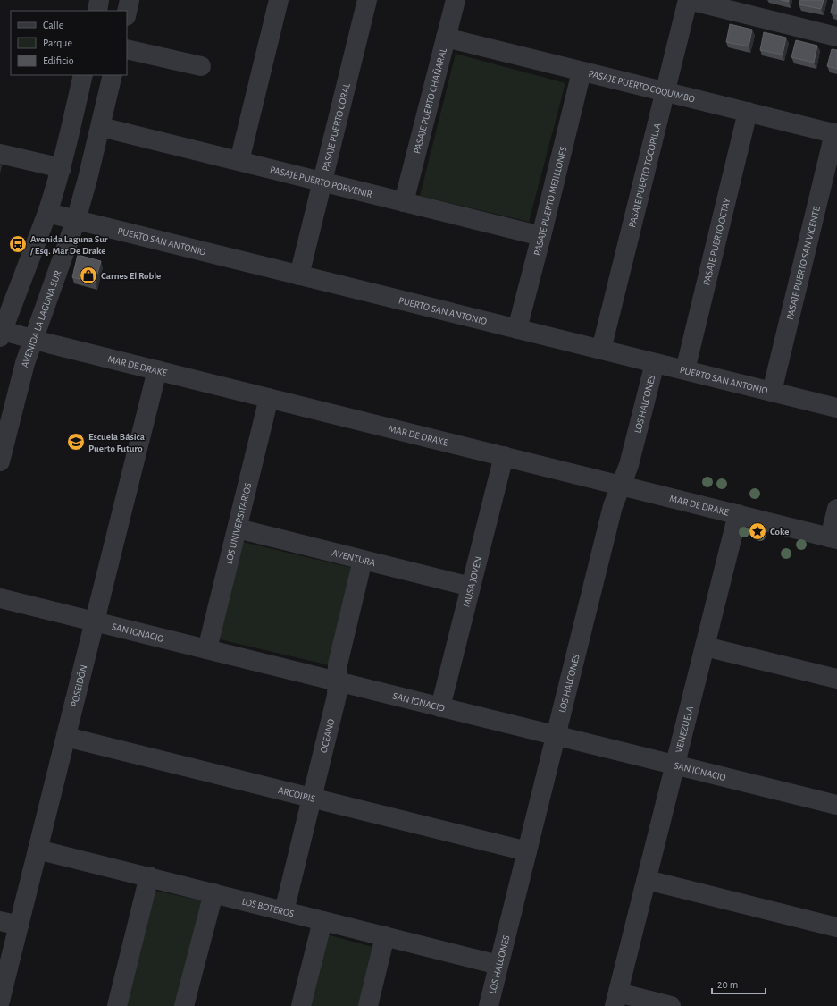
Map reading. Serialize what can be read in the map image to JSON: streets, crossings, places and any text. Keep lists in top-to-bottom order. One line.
{"streets":{"street":["PASAJE PUERTO COQUIMBO","PASAJE PUERTO CHAÑARAL","PASAJE PUERTO CORAL","PASAJE PUERTO TOCOPILLA","PASAJE PUERTO PORVENIR","PASAJE PUERTO MEJILLONES","PUERTO SAN ANTONIO","PASAJE PUERTO OCTAY","PASAJE PUERTO SAN VICENTE","AVENIDA LA LAGUNA SUR","MAR DE DRAKE","LOS HALCONES","LOS UNIVERSITARIOS","AVENTURA","MUSA JOVEN","SAN IGNACIO","POSEIDÓN","VENEZUELA","OCÉANO","ARCOIRIS","LOS BOTEROS"]},"crossings":[["PASAJE PUERTO COQUIMBO","PASAJE PUERTO CHAÑARAL"],["PASAJE PUERTO COQUIMBO","PASAJE PUERTO TOCOPILLA"],["PASAJE PUERTO COQUIMBO","PASAJE PUERTO MEJILLONES"],["PASAJE PUERTO COQUIMBO","PASAJE PUERTO OCTAY"],["PASAJE PUERTO COQUIMBO","PASAJE PUERTO SAN VICENTE"],["PASAJE PUERTO CHAÑARAL","PASAJE PUERTO PORVENIR"],["PASAJE PUERTO CORAL","PASAJE PUERTO PORVENIR"],["PASAJE PUERTO CORAL","PUERTO SAN ANTONIO"],["PASAJE PUERTO TOCOPILLA","PUERTO SAN ANTONIO"],["PASAJE PUERTO PORVENIR","PASAJE PUERTO MEJILLONES"],["PASAJE PUERTO PORVENIR","AVENIDA LA LAGUNA SUR"],["PASAJE PUERTO MEJILLONES","PUERTO SAN ANTONIO"],["PUERTO SAN ANTONIO","PASAJE PUERTO OCTAY"],["PUERTO SAN ANTONIO","PASAJE PUERTO SAN VICENTE"],["PUERTO SAN ANTONIO","AVENIDA LA LAGUNA SUR"],["PUERTO SAN ANTONIO","LOS HALCONES"],["AVENIDA LA LAGUNA SUR","MAR DE DRAKE"],["MAR DE DRAKE","LOS HALCONES"],["MAR DE DRAKE","LOS UNIVERSITARIOS"],["MAR DE DRAKE","MUSA JOVEN"],["MAR DE DRAKE","POSEIDÓN"],["MAR DE DRAKE","VENEZUELA"],["LOS HALCONES","SAN IGNACIO"],["LOS HALCONES","ARCOIRIS"],["LOS HALCONES","LOS BOTEROS"],["LOS UNIVERSITARIOS","AVENTURA"],["LOS UNIVERSITARIOS","SAN IGNACIO"],["AVENTURA","MUSA JOVEN"],["AVENTURA","OCÉANO"],["MUSA JOVEN","SAN IGNACIO"],["SAN IGNACIO","POSEIDÓN"],["SAN IGNACIO","VENEZUELA"],["SAN IGNACIO","OCÉANO"],["POSEIDÓN","ARCOIRIS"],["POSEIDÓN","LOS BOTEROS"],["OCÉANO","ARCOIRIS"],["OCÉANO","LOS BOTEROS"]],"places":{"bus stop":["Avenida Laguna Sur / Esq. Mar De Drake"],"shop":["Carnes El Roble"],"school or university":["Escuela Básica Puerto Futuro"],"place":["Coke"]},"legend":["Calle","Parque","Edificio"],"scale_bar":"20 m"}
